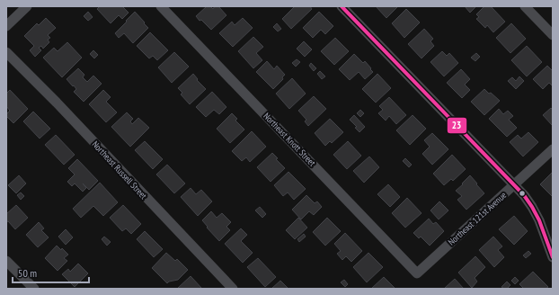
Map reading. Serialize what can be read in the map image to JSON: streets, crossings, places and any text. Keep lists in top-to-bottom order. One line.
{"streets":{"street":["Northeast Knott Street","Northeast Russell Street","Northeast 121st Avenue"]},"crossings":[["Northeast Knott Street","Northeast 121st Avenue"]],"lines":["transit line 23"],"scale_bar":"50 m"}
